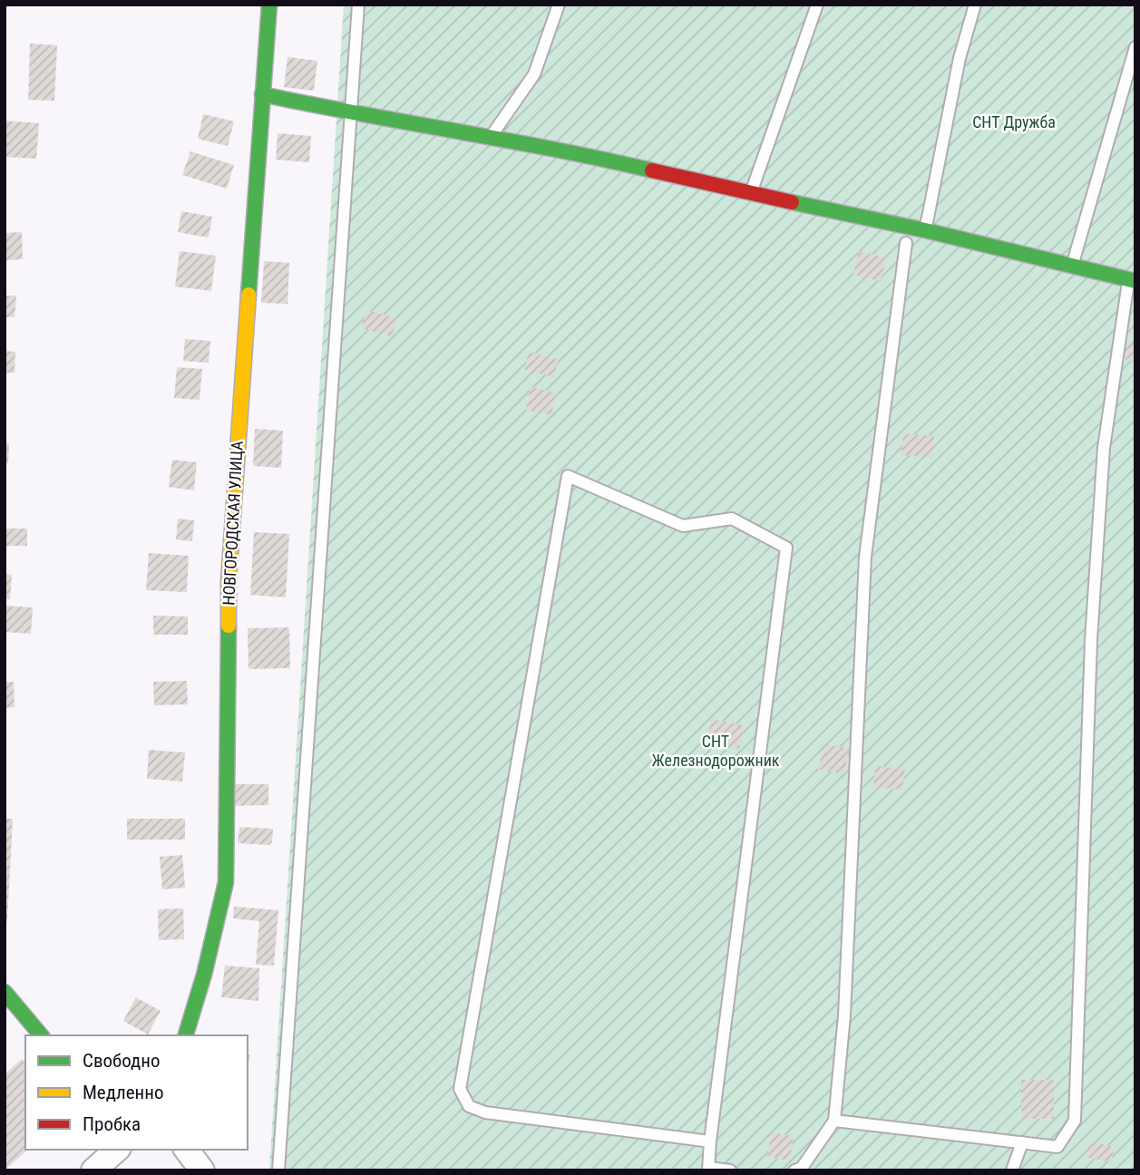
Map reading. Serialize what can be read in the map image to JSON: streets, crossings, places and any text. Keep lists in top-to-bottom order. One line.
{"streets":{"street":["НОВГОРОДСКАЯ УЛИЦА"]},"parks":["СНТ Дружба","СНТ Железнодорожник"],"legend":["Свободно","Медленно","Пробка"]}
